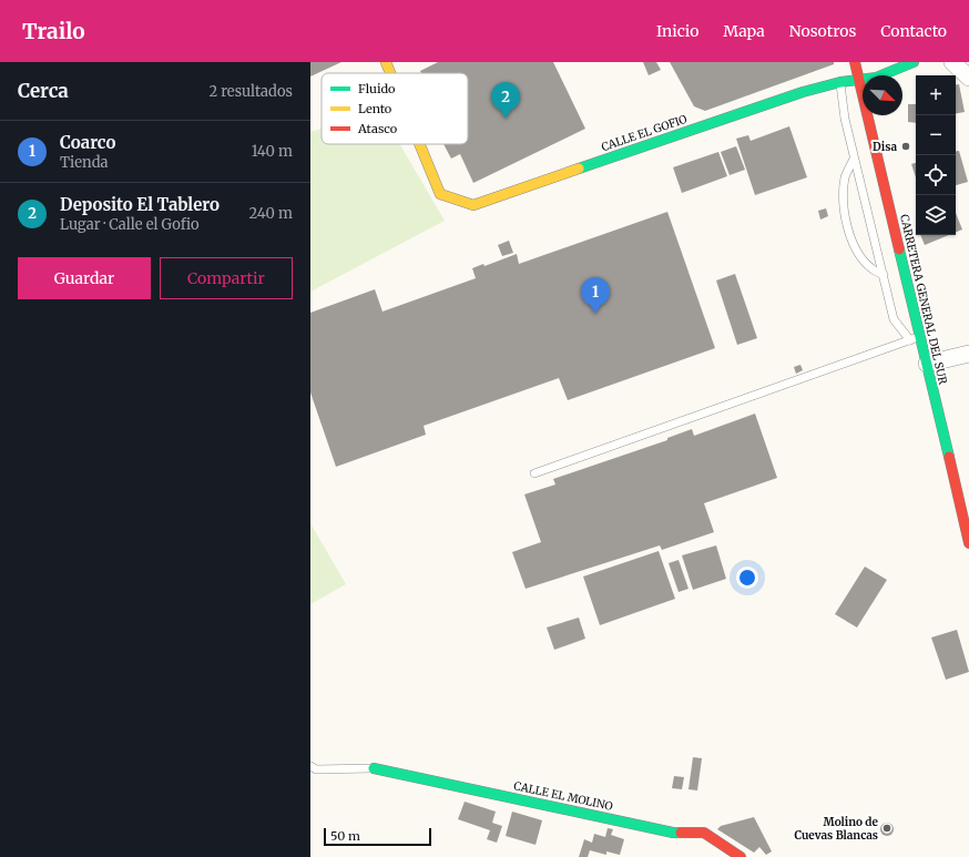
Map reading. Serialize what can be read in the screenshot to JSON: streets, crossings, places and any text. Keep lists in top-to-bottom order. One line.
{"streets":{"street":["CALLE EL GOFIO","CARRETERA GENERAL DEL SUR","CALLE EL MOLINO"]},"crossings":[["CALLE EL GOFIO","CARRETERA GENERAL DEL SUR"]],"places":["Disa","Molino de Cuevas Blancas"],"legend":["Fluido","Lento","Atasco"],"scale_bar":"50 m","north":"bottom right","page":{"header":"Trailo","nav":["Inicio","Mapa","Nosotros","Contacto"],"heading":["Cerca","2 resultados"],"map_buttons":["+","−"],"pins":["2","1"],"list":[{"mark":"1","name":"Coarco","note":"Tienda","value":"140 m"},{"mark":"2","name":"Deposito El Tablero","note":"Lugar · Calle el Gofio","value":"240 m"}],"buttons":["Guardar","Compartir"],"scale":"50 m"}}
